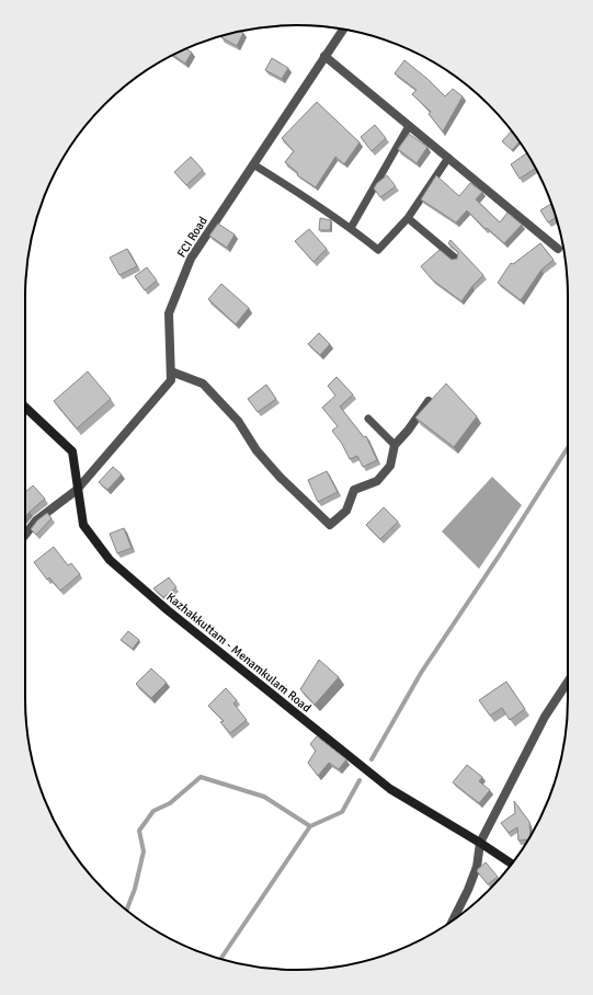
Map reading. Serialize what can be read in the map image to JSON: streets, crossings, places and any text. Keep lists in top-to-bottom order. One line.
{"streets":{"main road":["Kazhakkuttam - Menamkulam Road"],"street":["FCI Road"]},"crossings":[["FCI Road","Kazhakkuttam - Menamkulam Road"]]}
